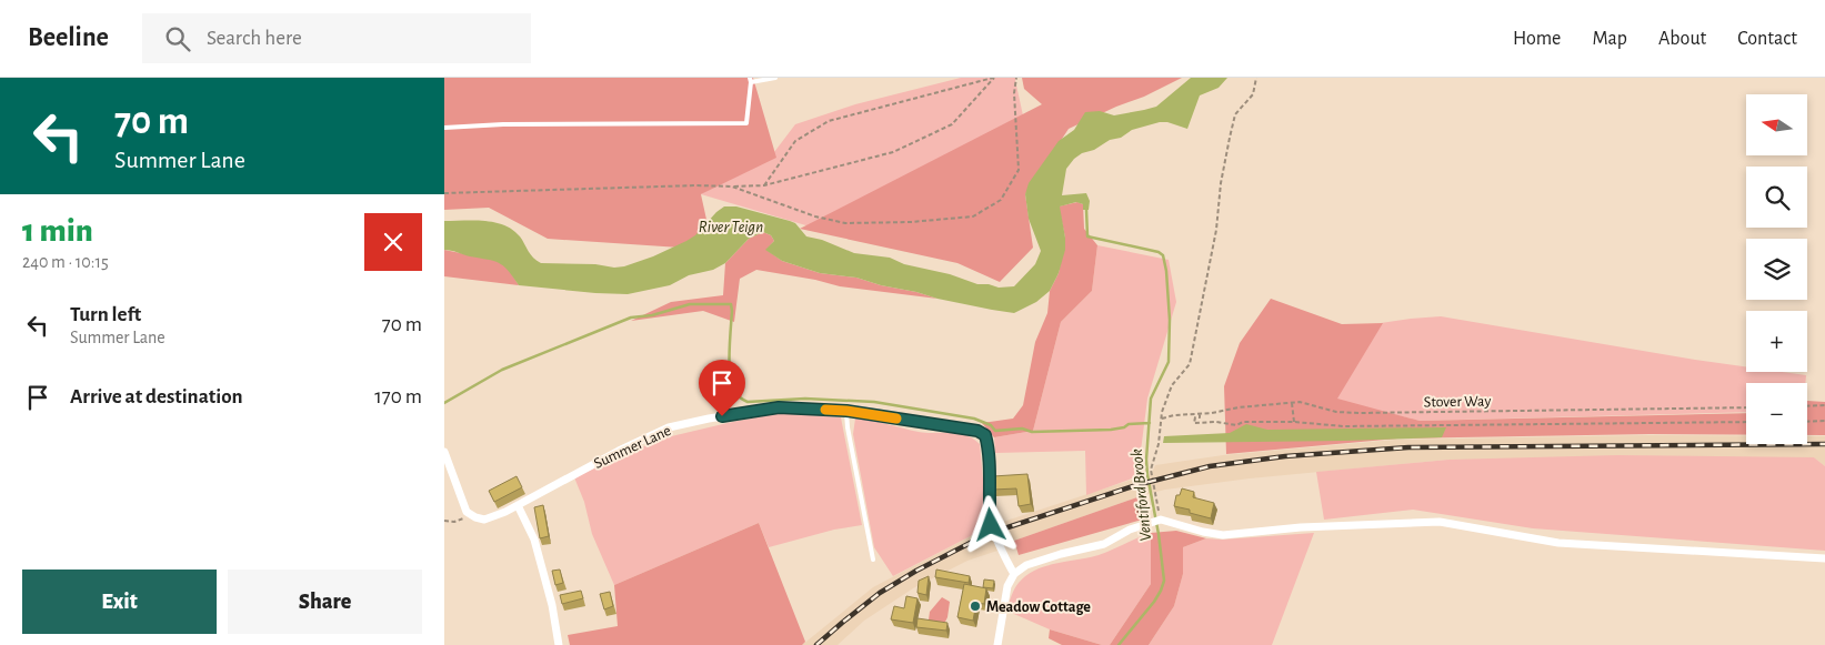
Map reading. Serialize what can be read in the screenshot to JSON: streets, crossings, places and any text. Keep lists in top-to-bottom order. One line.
{"streets":{"street":["Summer Lane"],"path":["Stover Way"]},"water":["River Teign","Ventiford Brook"],"places":["Meadow Cottage"],"north":"left","page":{"header":"Beeline","search":"Search here","nav":["Home","Map","About","Contact"],"turn":["70 m","Summer Lane"],"map_buttons":["+","−"],"heading":["1 min","240 m · 10:15"],"list":[{"name":"Turn left","note":"Summer Lane","value":"70 m"},{"name":"Arrive at destination","value":"170 m"}],"buttons":["Exit","Share"]}}
